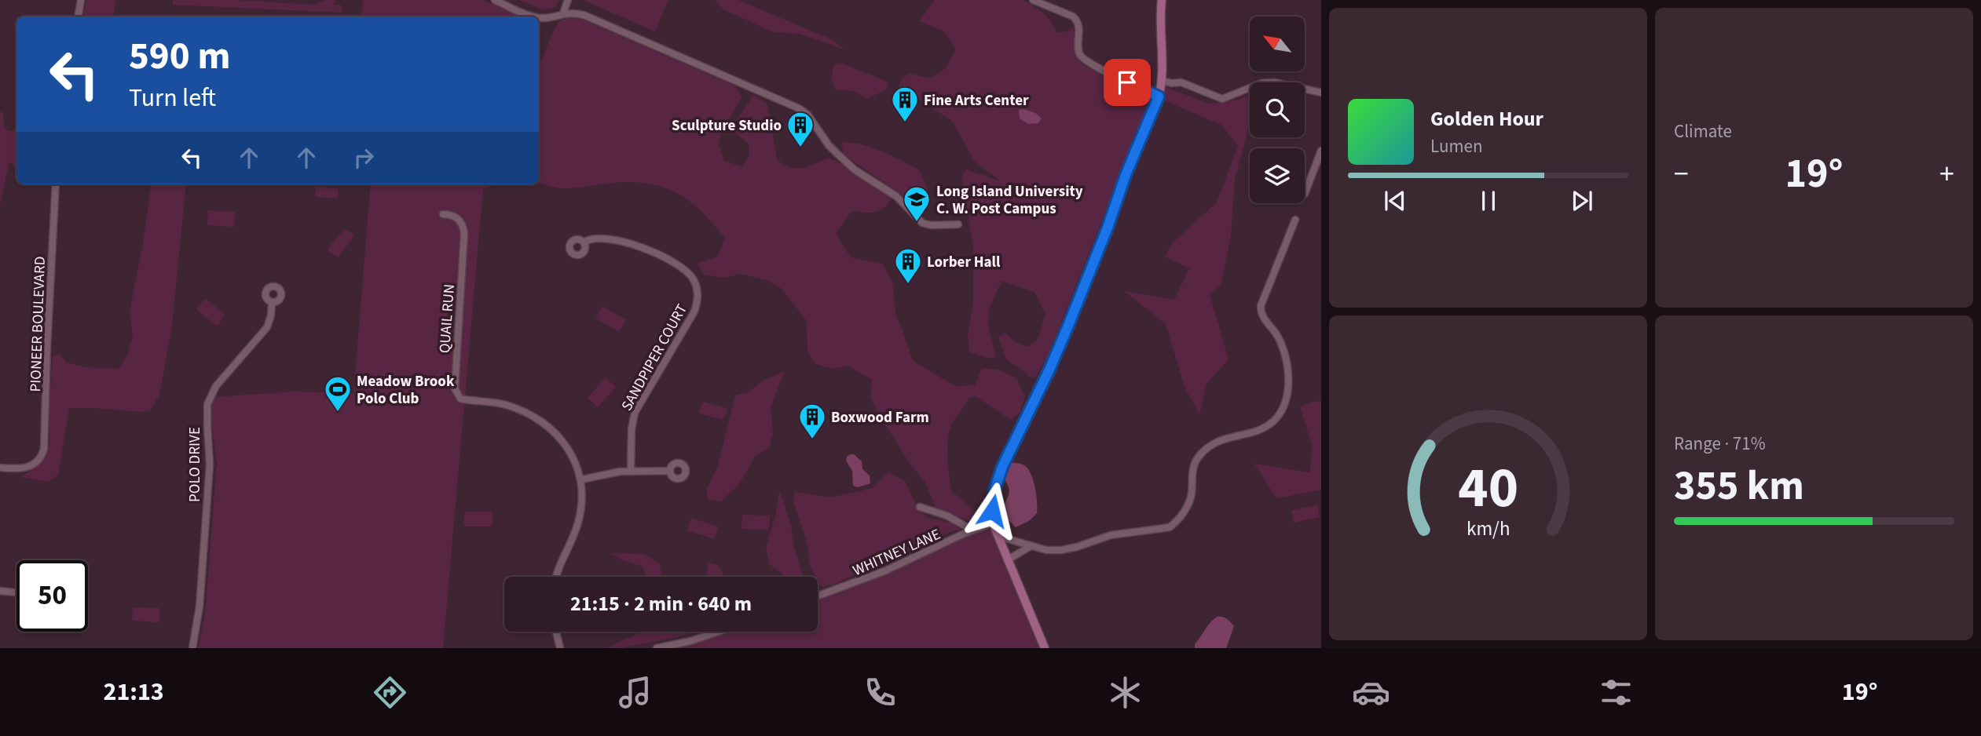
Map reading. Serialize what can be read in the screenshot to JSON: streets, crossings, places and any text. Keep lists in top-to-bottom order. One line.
{"streets":{"street":["QUAIL RUN","PIONEER BOULEVARD","SANDPIPER COURT","POLO DRIVE","WHITNEY LANE"]},"places":{"building":["Fine Arts Center","Sculpture Studio","Lorber Hall","Boxwood Farm"],"school or university":["Long Island University C. W. Post Campus"],"sports":["Meadow Brook Polo Club"]},"north":"top left","page":{"tile":["Climate",["Range · 71%","355 km"]],"turn":["590 m","Turn left"],"song":["Golden Hour","Lumen"],"heat":["−","19°","+"],"limit":"50","trip":"21:15 · 2 min · 640 m","tabs":["21:13","19°"],"gauge":["40","km/h"]}}
